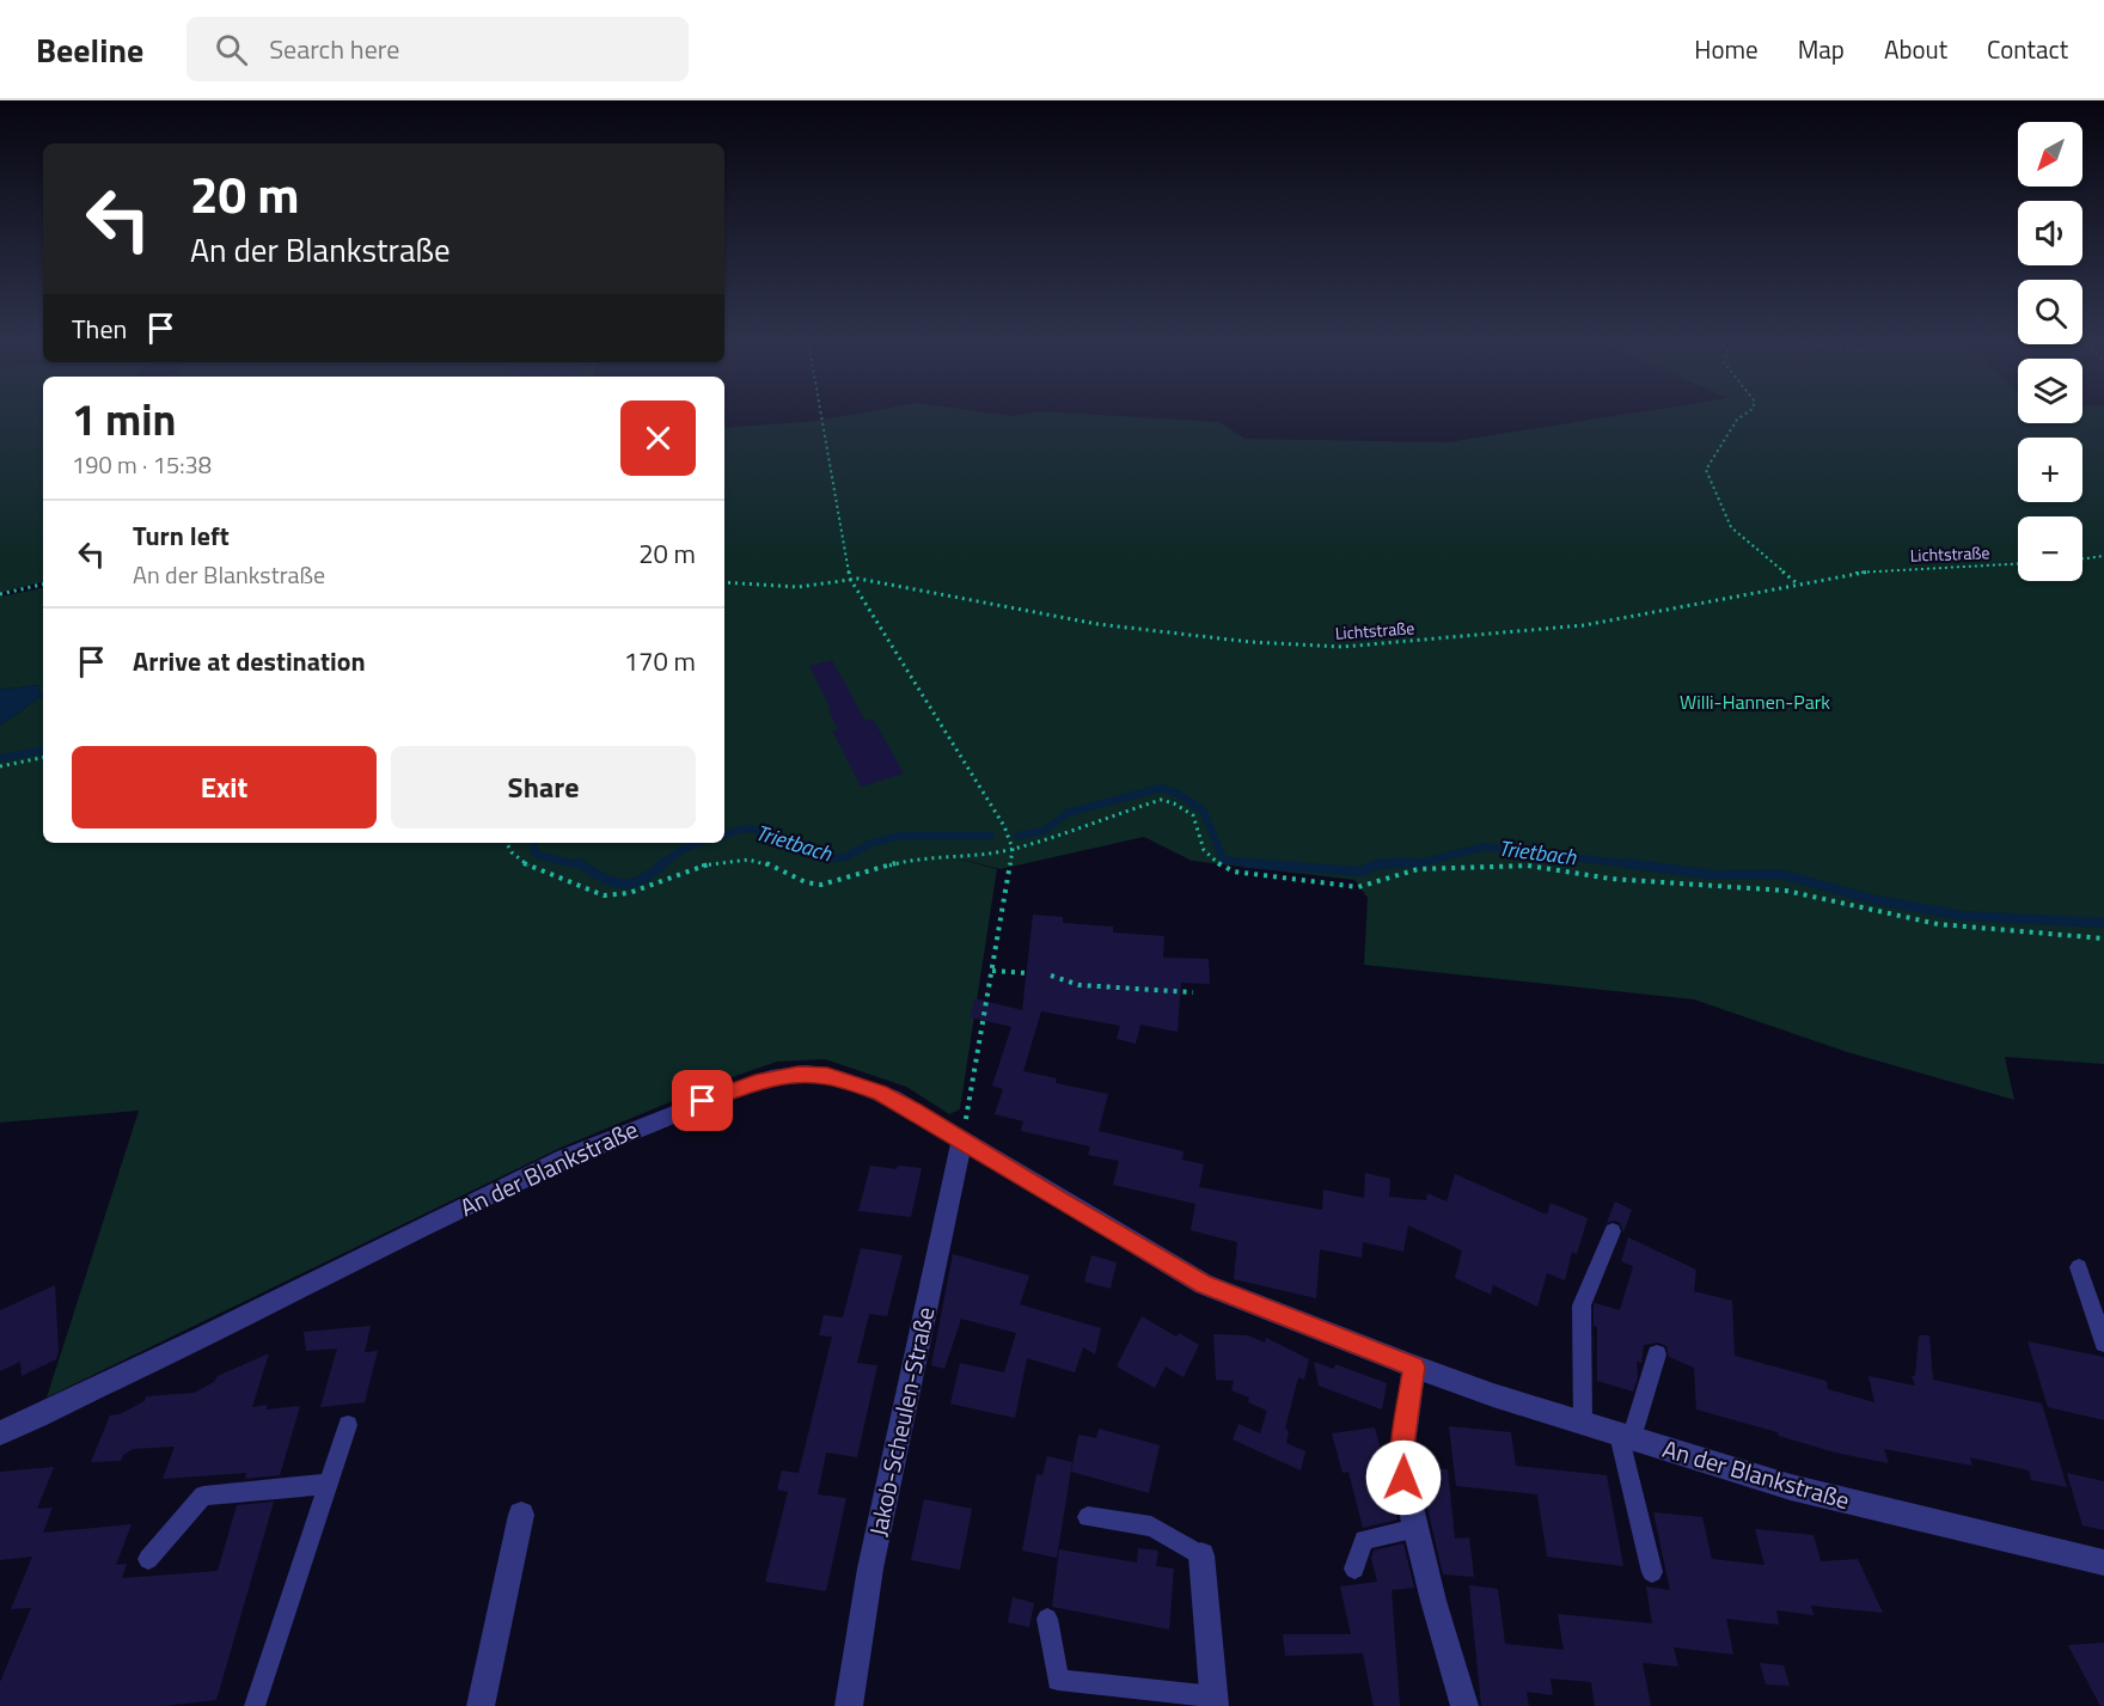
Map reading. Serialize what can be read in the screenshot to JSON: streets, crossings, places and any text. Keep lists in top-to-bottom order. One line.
{"streets":{"street":["An der Blankstraße","Jakob-Scheulen-Straße"],"path":["Lichtstraße"]},"crossings":[["An der Blankstraße","Jakob-Scheulen-Straße"]],"water":["Trietbach"],"parks":["Willi-Hannen-Park"],"north":"bottom left","page":{"header":"Beeline","search":"Search here","nav":["Home","Map","About","Contact"],"map_buttons":["+","−"],"turn":["20 m","An der Blankstraße"],"then":"Then","heading":["1 min","190 m · 15:38"],"list":[{"name":"Turn left","note":"An der Blankstraße","value":"20 m"},{"name":"Arrive at destination","value":"170 m"}],"buttons":["Exit","Share"]}}
